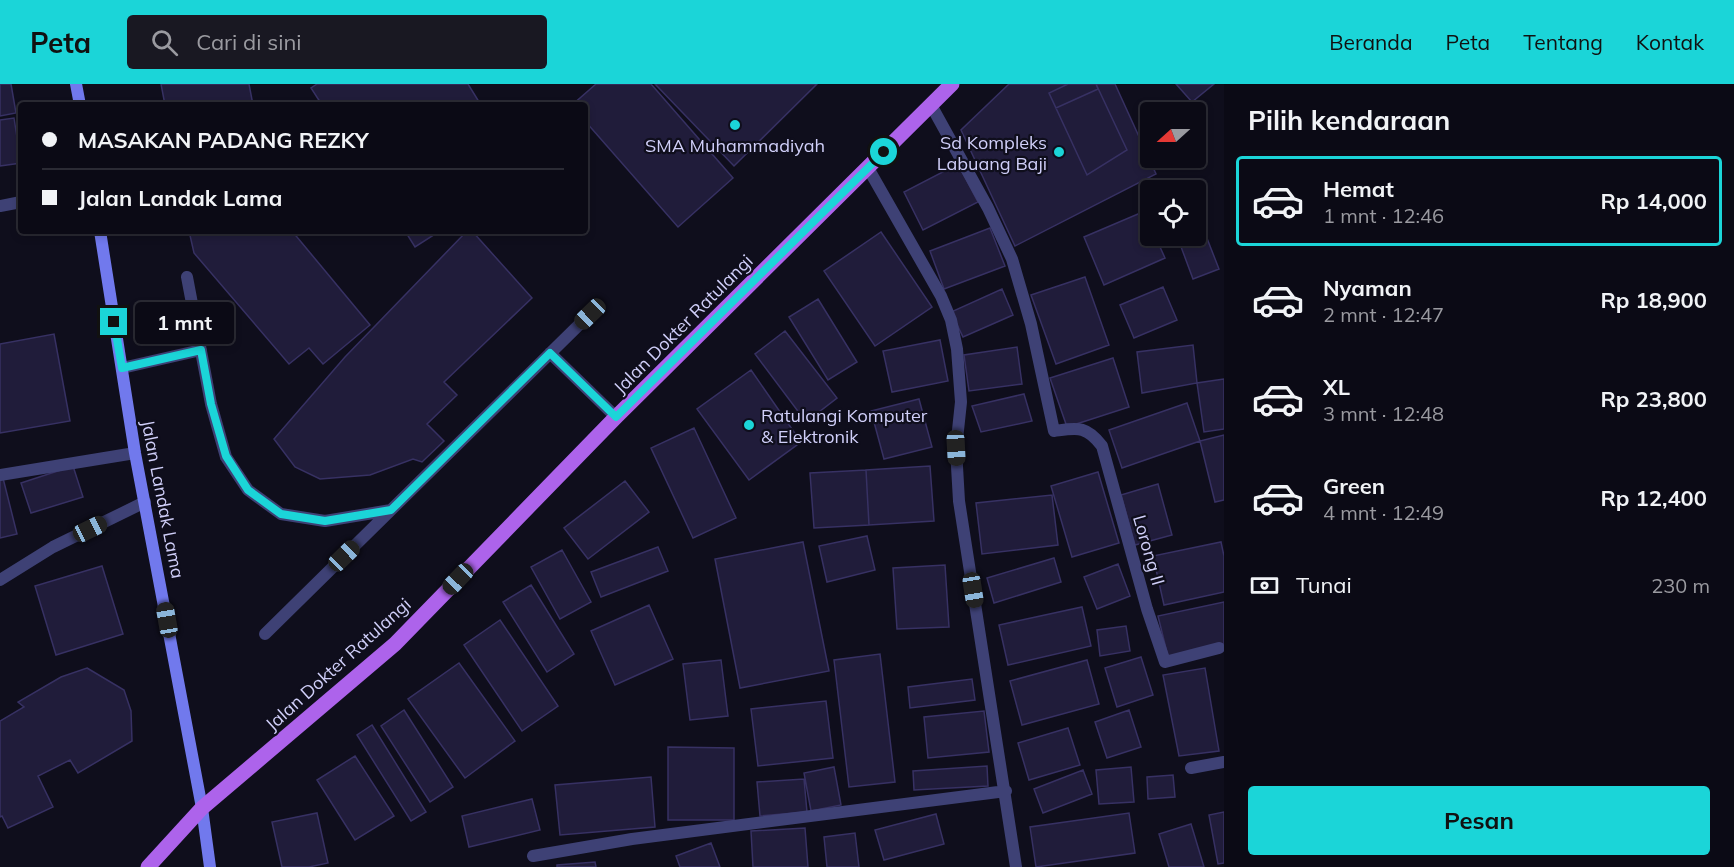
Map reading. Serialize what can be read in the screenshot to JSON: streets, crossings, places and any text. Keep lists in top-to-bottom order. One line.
{"streets":{"main road":["Jalan Dokter Ratulangi","Jalan Landak Lama"],"street":["Lorong II"]},"crossings":[["Jalan Dokter Ratulangi","Jalan Landak Lama"],["Jalan Dokter Ratulangi","Lorong II"]],"places":["SMA Muhammadiyah","Sd Kompleks Labuang Baji","Ratulangi Komputer & Elektronik"],"north":"left","page":{"header":"Peta","search":"Cari di sini","nav":["Beranda","Peta","Tentang","Kontak"],"heading":"Pilih kendaraan","banner":["MASAKAN PADANG REZKY","Jalan Landak Lama"],"list":[{"name":"Hemat","note":"1 mnt · 12:46","value":"Rp 14,000"},{"name":"Nyaman","note":"2 mnt · 12:47","value":"Rp 18,900"},{"name":"XL","note":"3 mnt · 12:48","value":"Rp 23,800"},{"name":"Green","note":"4 mnt · 12:49","value":"Rp 12,400"}],"bubble":"1 mnt","pay":["Tunai","230 m"],"buttons":"Pesan"}}
